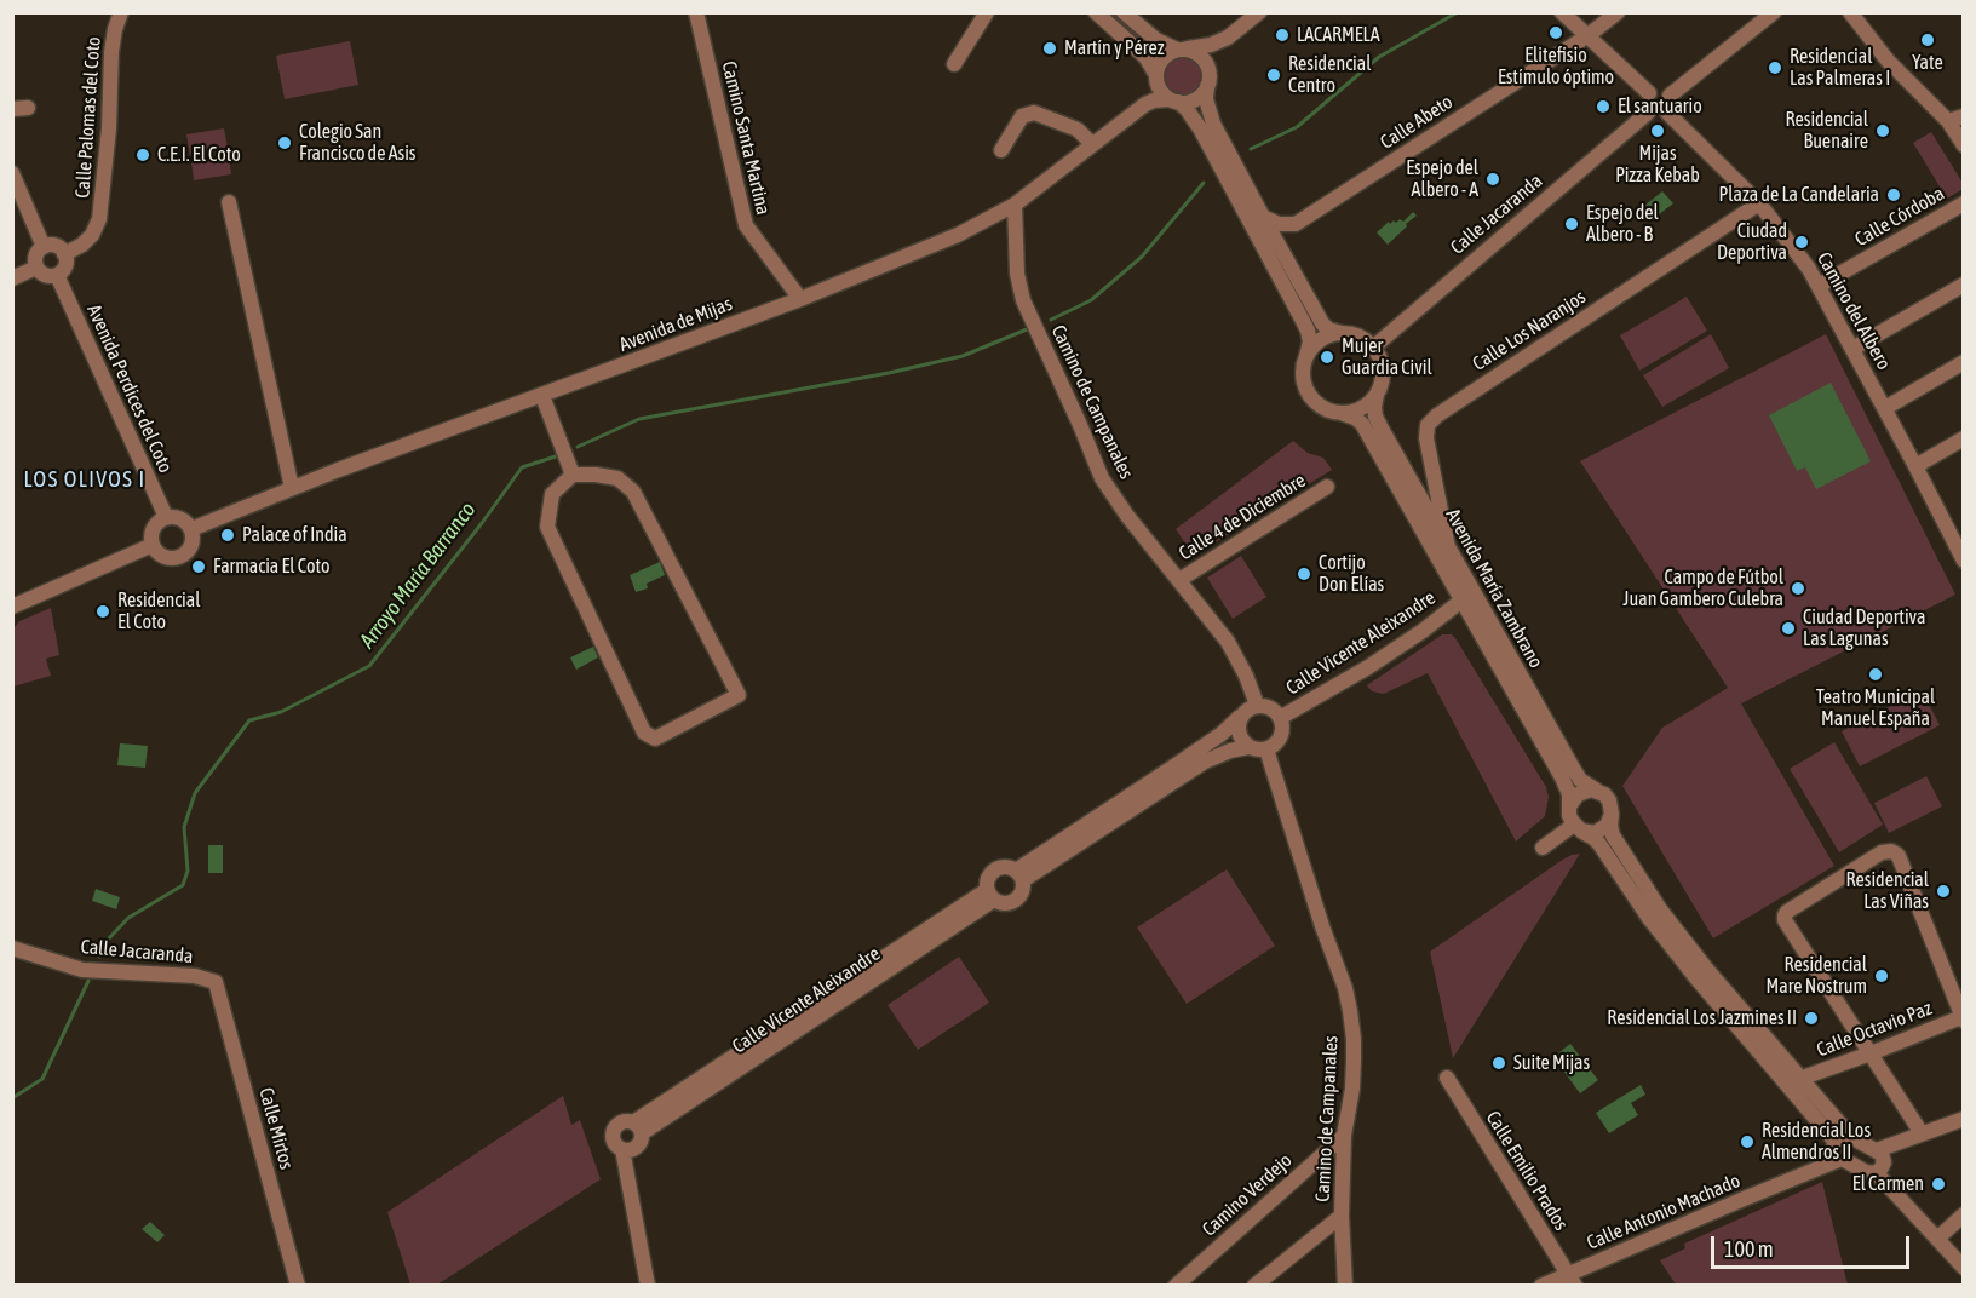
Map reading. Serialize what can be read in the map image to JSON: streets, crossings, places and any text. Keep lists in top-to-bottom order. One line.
{"streets":{"street":["Calle Palomas del Coto","Calle Abeto","Camino Santa Martina","Calle Jacaranda","Calle Córdoba","Camino del Albero","Avenida de Mijas","Calle Los Naranjos","Avenida Perdices del Coto","Camino de Campanales","Calle 4 de Diciembre","Avenida María Zambrano","Calle Vicente Aleixandre","Calle Octavio Paz","Calle Mirtos","Calle Emilio Prados","Camino Verdejo","Calle Antonio Machado"]},"crossings":[["Calle Palomas del Coto","Avenida Perdices del Coto"],["Camino Santa Martina","Avenida de Mijas"],["Calle Jacaranda","Camino del Albero"],["Calle Jacaranda","Avenida María Zambrano"],["Calle Jacaranda","Calle Mirtos"],["Calle Córdoba","Camino del Albero"],["Camino del Albero","Calle Los Naranjos"],["Avenida de Mijas","Avenida Perdices del Coto"],["Avenida de Mijas","Camino de Campanales"],["Calle Los Naranjos","Avenida María Zambrano"],["Camino de Campanales","Calle 4 de Diciembre"],["Camino de Campanales","Calle Vicente Aleixandre"],["Camino de Campanales","Camino Verdejo"],["Avenida María Zambrano","Calle Vicente Aleixandre"],["Calle Emilio Prados","Calle Antonio Machado"]],"districts":["LOS OLIVOS I"],"water":["Arroyo Maria Barranco"],"places":["Elitefisio Estímulo óptimo","LACARMELA","Yate","Martín y Pérez","Residencial Las Palmeras I","Residencial Centro","El santuario","Mijas Pizza Kebab","Residencial Buenaire","Colegio San Francisco de Asis","C.E.I. El Coto","Espejo del Albero - A","Plaza de La Candelaria","Espejo del Albero - B","Ciudad Deportiva","Mujer Guardia Civil","Palace of India","Farmacia El Coto","Cortijo Don Elías","Campo de Fútbol Juan Gambero Culebra","Residencial El Coto","Ciudad Deportiva Las Lagunas","Teatro Municipal Manuel España","Residencial Las Viñas","Residencial Mare Nostrum","Residencial Los Jazmines II","Suite Mijas","Residencial Los Almendros II","El Carmen"],"scale_bar":"100 m"}
